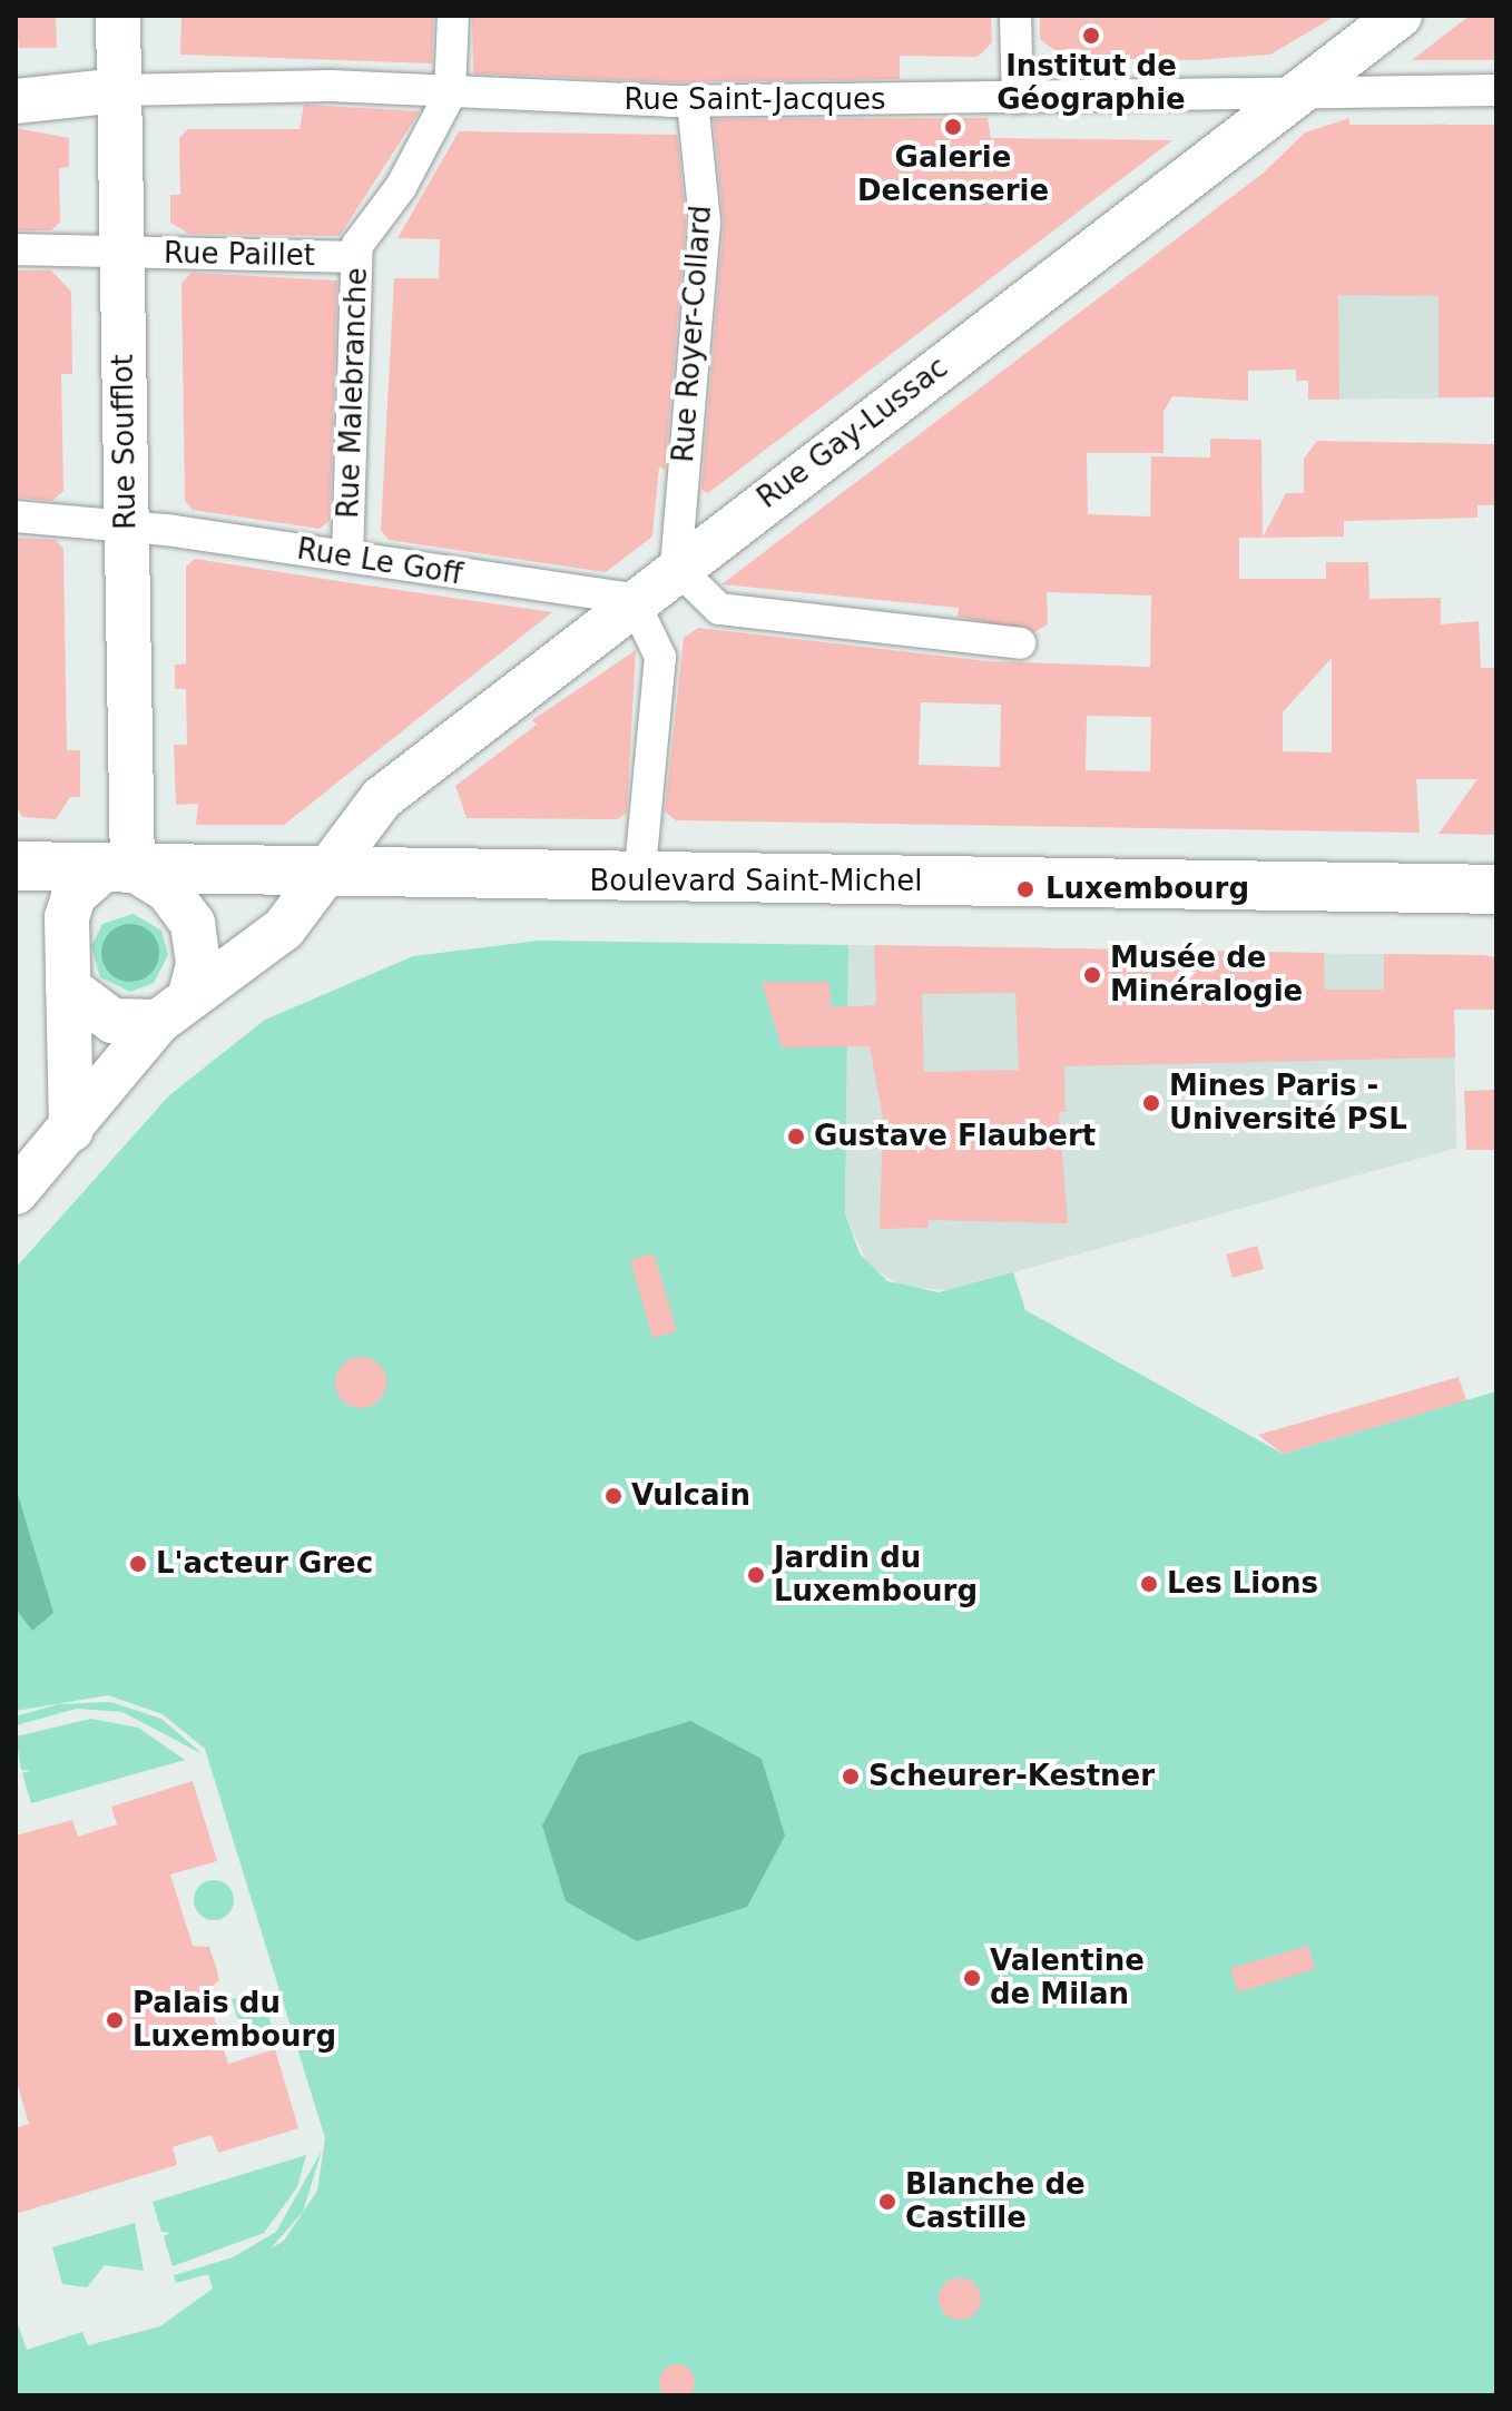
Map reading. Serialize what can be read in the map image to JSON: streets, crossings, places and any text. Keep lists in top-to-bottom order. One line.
{"streets":{"main road":["Boulevard Saint-Michel"],"street":["Rue Saint-Jacques","Rue Paillet","Rue Royer-Collard","Rue Malebranche","Rue Gay-Lussac","Rue Soufflot","Rue Le Goff"]},"crossings":[["Rue Saint-Jacques","Rue Royer-Collard"],["Rue Saint-Jacques","Rue Malebranche"],["Rue Saint-Jacques","Rue Gay-Lussac"],["Rue Saint-Jacques","Rue Soufflot"],["Rue Paillet","Rue Malebranche"],["Rue Paillet","Rue Soufflot"],["Rue Royer-Collard","Rue Gay-Lussac"],["Rue Malebranche","Rue Le Goff"],["Rue Gay-Lussac","Rue Soufflot"],["Rue Gay-Lussac","Rue Le Goff"],["Rue Gay-Lussac","Boulevard Saint-Michel"],["Rue Soufflot","Rue Le Goff"],["Rue Soufflot","Boulevard Saint-Michel"]],"places":["Institut de Géographie","Galerie Delcenserie","Luxembourg","Musée de Minéralogie","Mines Paris - Université PSL","Gustave Flaubert","Vulcain","L'acteur Grec","Jardin du Luxembourg","Les Lions","Scheurer-Kestner","Valentine de Milan","Palais du Luxembourg","Blanche de Castille"]}
